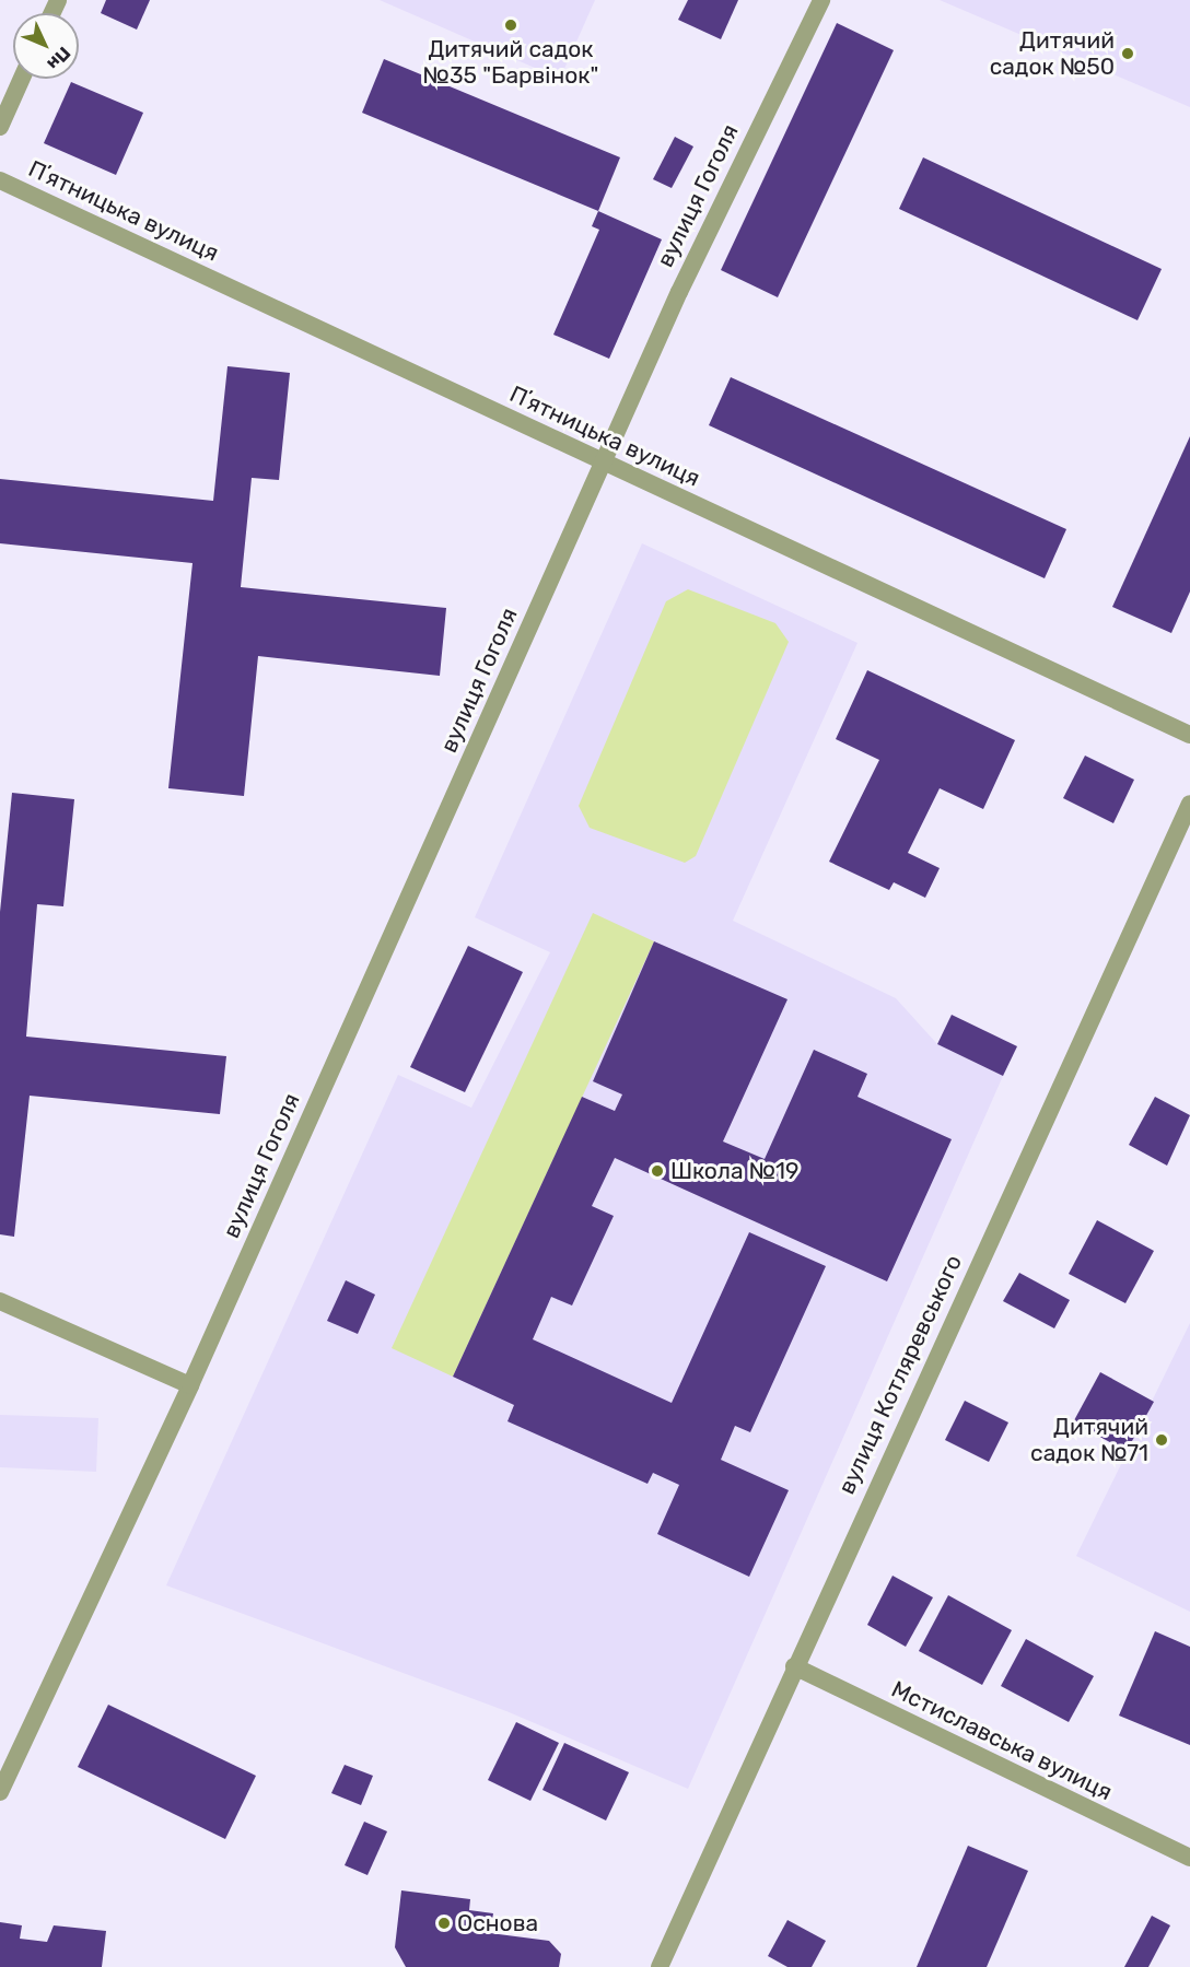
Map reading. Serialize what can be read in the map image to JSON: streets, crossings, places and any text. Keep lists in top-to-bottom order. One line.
{"streets":{"street":["вулиця Гоголя","Пʼятницька вулиця","вулиця Котляревського","Мстиславська вулиця"]},"crossings":[["вулиця Гоголя","Пʼятницька вулиця"],["вулиця Котляревського","Мстиславська вулиця"]],"places":["Дитячий садок №35 \"Барвінок\"","Дитячий садок №50","Школа №19","Дитячий садок №71","Основа"],"north":"bottom right"}
